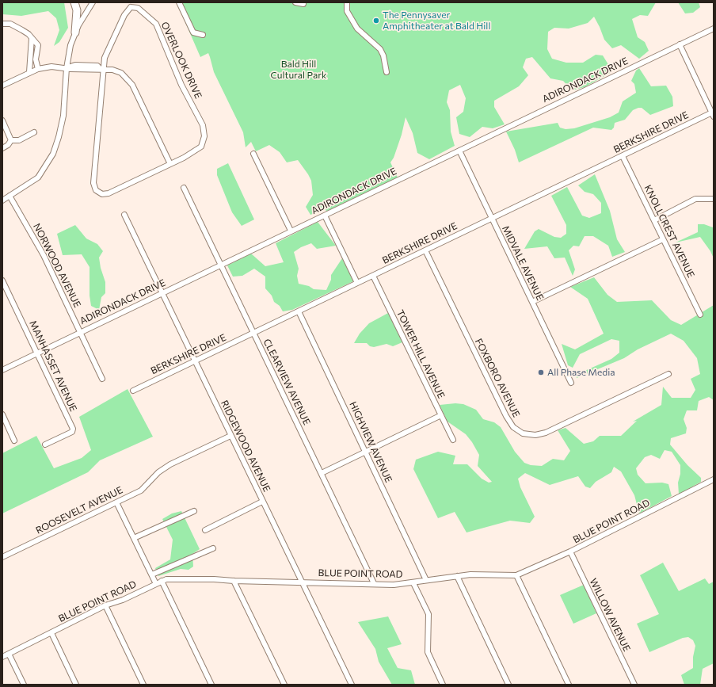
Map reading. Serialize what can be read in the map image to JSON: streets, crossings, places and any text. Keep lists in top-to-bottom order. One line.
{"streets":{"street":["OVERLOOK DRIVE","ADIRONDACK DRIVE","BERKSHIRE DRIVE","KNOLLCREST AVENUE","MIDVALE AVENUE","NORWOOD AVENUE","TOWER HILL AVENUE","MANHASSET AVENUE","FOXBORO AVENUE","CLEARVIEW AVENUE","HIGHVIEW AVENUE","RIDGEWOOD AVENUE","ROOSEVELT AVENUE","BLUE POINT ROAD","WILLOW AVENUE"]},"crossings":[["ADIRONDACK DRIVE","MIDVALE AVENUE"],["ADIRONDACK DRIVE","NORWOOD AVENUE"],["ADIRONDACK DRIVE","MANHASSET AVENUE"],["ADIRONDACK DRIVE","CLEARVIEW AVENUE"],["ADIRONDACK DRIVE","RIDGEWOOD AVENUE"],["BERKSHIRE DRIVE","KNOLLCREST AVENUE"],["BERKSHIRE DRIVE","MIDVALE AVENUE"],["BERKSHIRE DRIVE","TOWER HILL AVENUE"],["BERKSHIRE DRIVE","FOXBORO AVENUE"],["BERKSHIRE DRIVE","CLEARVIEW AVENUE"],["BERKSHIRE DRIVE","HIGHVIEW AVENUE"],["BERKSHIRE DRIVE","RIDGEWOOD AVENUE"],["CLEARVIEW AVENUE","BLUE POINT ROAD"],["HIGHVIEW AVENUE","BLUE POINT ROAD"],["RIDGEWOOD AVENUE","ROOSEVELT AVENUE"],["RIDGEWOOD AVENUE","BLUE POINT ROAD"],["BLUE POINT ROAD","WILLOW AVENUE"]],"parks":["Bald Hill Cultural Park"],"places":["The Pennysaver Amphitheater at Bald Hill","All Phase Media"]}
